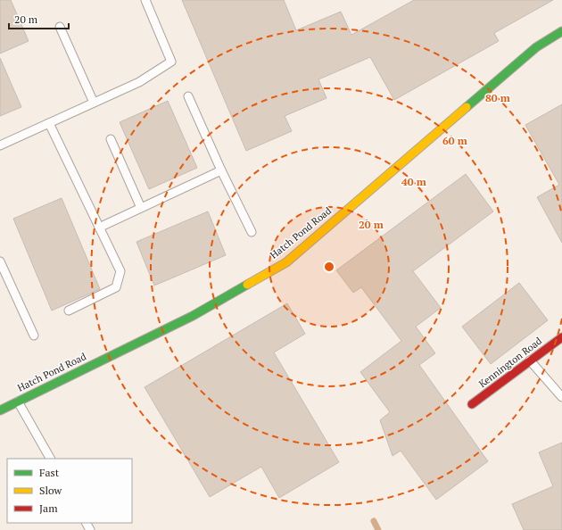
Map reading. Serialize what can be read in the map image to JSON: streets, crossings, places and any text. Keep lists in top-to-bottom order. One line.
{"streets":{"street":["Hatch Pond Road","Kennington Road"]},"legend":["Fast","Slow","Jam"],"scale_bar":"20 m","rings":["80 m","60 m","40 m","20 m"]}
